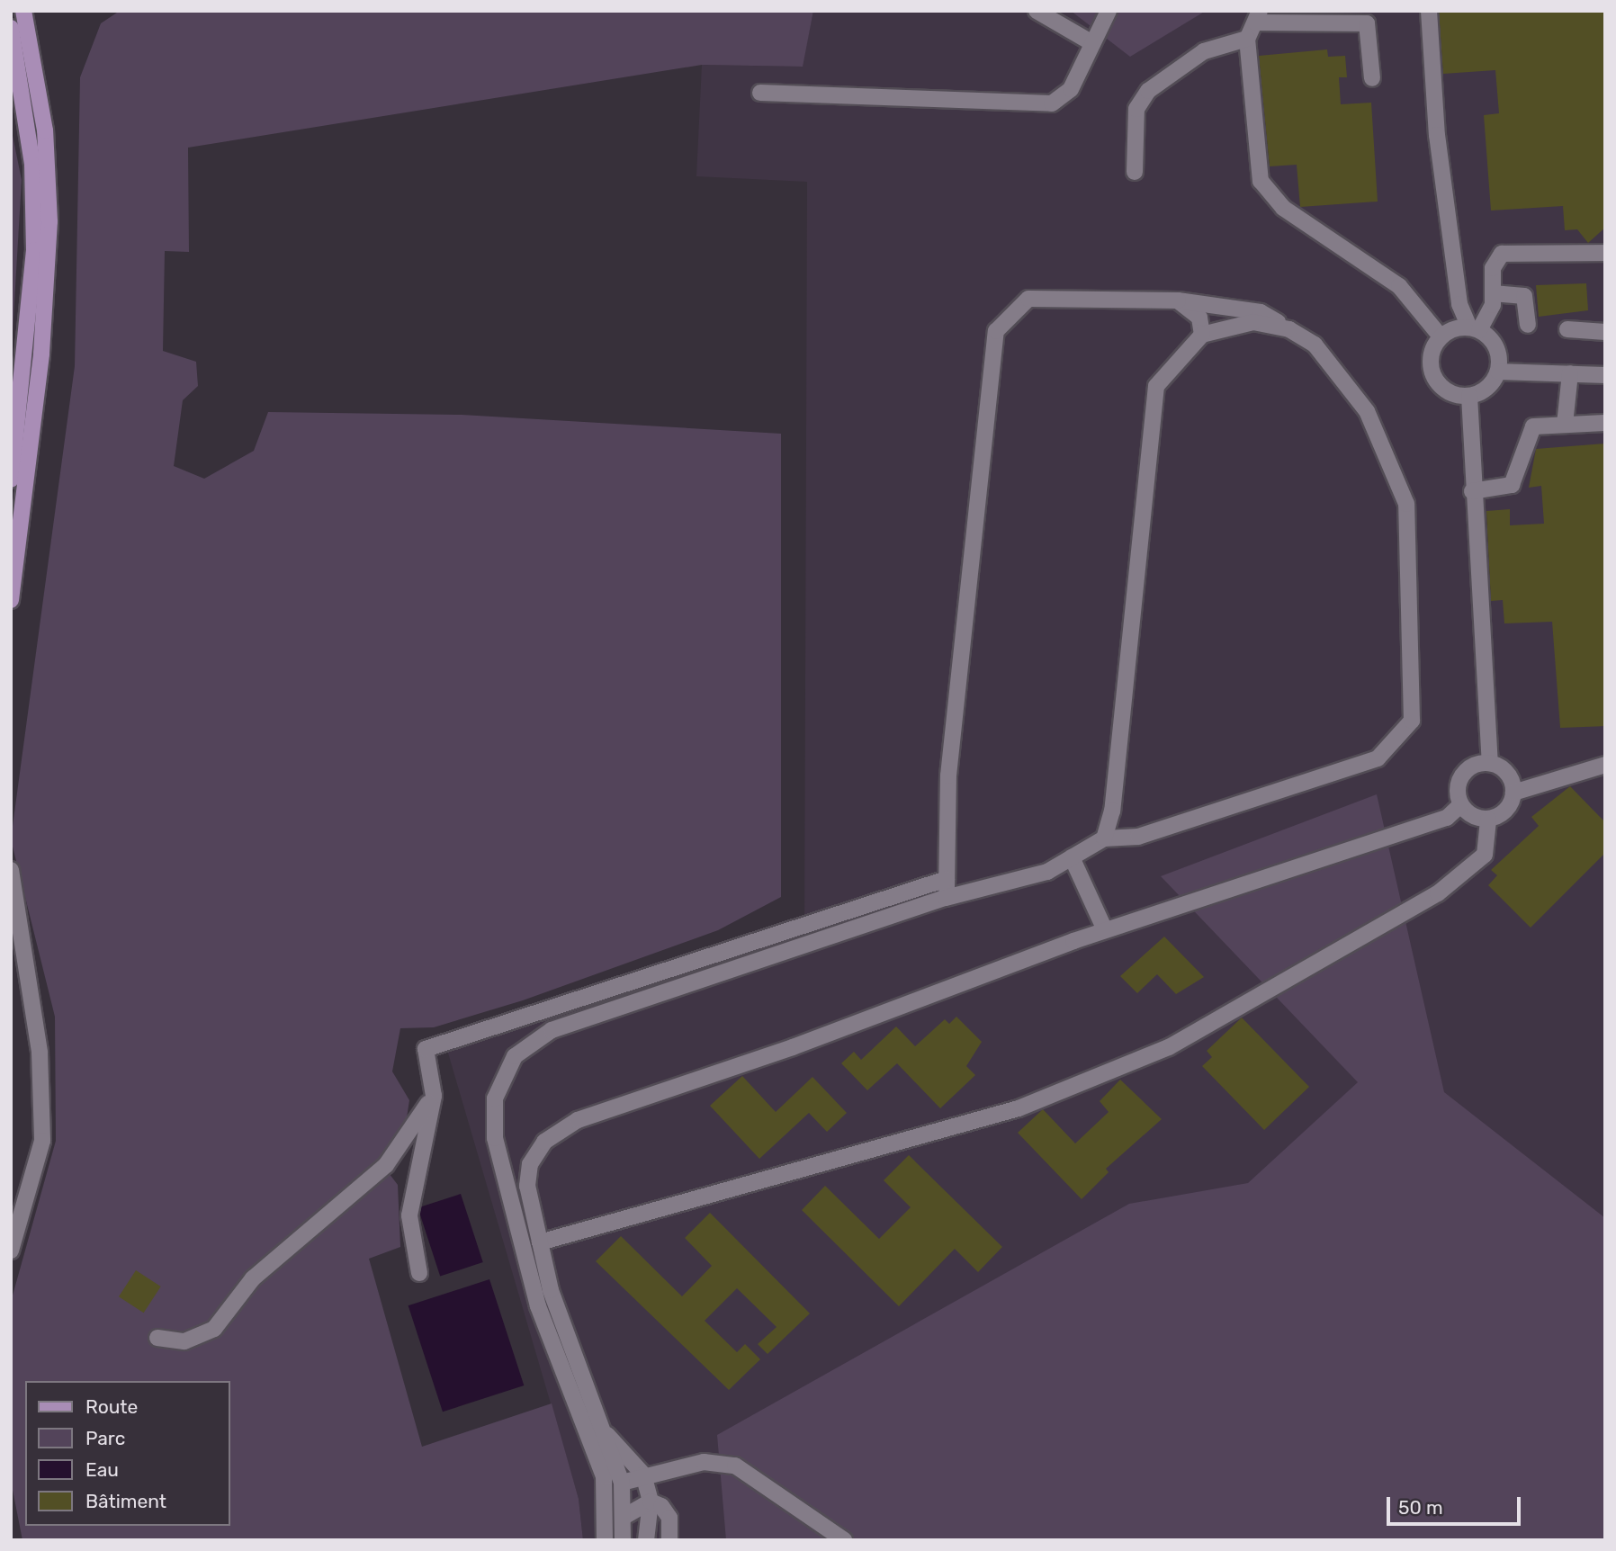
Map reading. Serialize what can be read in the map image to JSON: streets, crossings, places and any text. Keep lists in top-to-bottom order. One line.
{"legend":["Route","Parc","Eau","Bâtiment"],"scale_bar":"50 m"}
